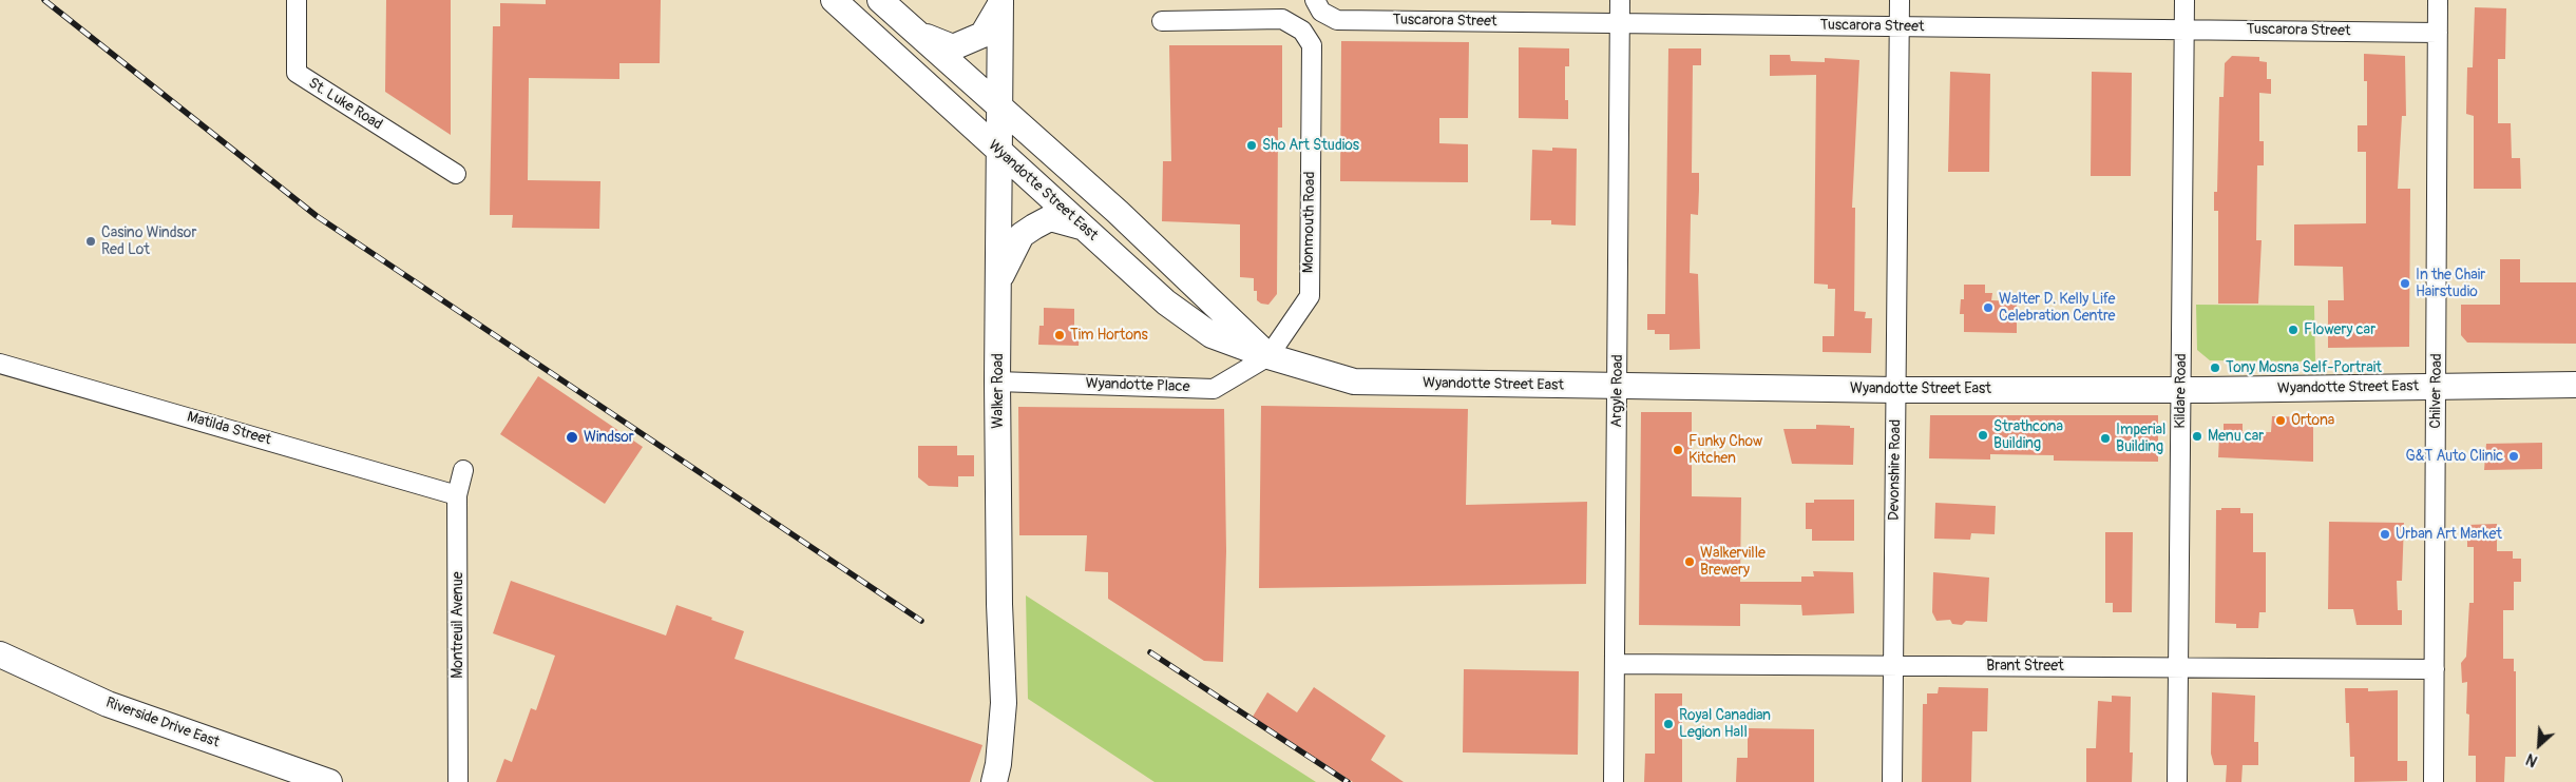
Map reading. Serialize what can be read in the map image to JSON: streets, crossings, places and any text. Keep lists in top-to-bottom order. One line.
{"streets":{"main road":["Wyandotte Street East","Walker Road","Riverside Drive East"],"street":["Tuscarora Street","St. Luke Road","Monmouth Road","Wyandotte Place","Argyle Road","Kildare Road","Chilver Road","Matilda Street","Devonshire Road","Montreuil Avenue","Brant Street"]},"crossings":[["Tuscarora Street","Argyle Road"],["Tuscarora Street","Kildare Road"],["Tuscarora Street","Chilver Road"],["Tuscarora Street","Devonshire Road"],["Wyandotte Street East","Monmouth Road"],["Wyandotte Street East","Wyandotte Place"],["Wyandotte Street East","Walker Road"],["Wyandotte Street East","Argyle Road"],["Wyandotte Street East","Kildare Road"],["Wyandotte Street East","Chilver Road"],["Wyandotte Street East","Devonshire Road"],["Monmouth Road","Wyandotte Place"],["Wyandotte Place","Walker Road"],["Argyle Road","Brant Street"],["Kildare Road","Brant Street"],["Chilver Road","Brant Street"],["Matilda Street","Montreuil Avenue"],["Devonshire Road","Brant Street"]],"places":["Sho Art Studios","Casino Windsor Red Lot","In the Chair Hairstudio","Walter D. Kelly Life Celebration Centre","Flowery car","Tim Hortons","Tony Mosna Self-Portrait","Ortona","Strathcona Building","Menu car","Windsor","Imperial Building","Funky Chow Kitchen","G&T Auto Clinic","Urban Art Market","Walkerville Brewery","Royal Canadian Legion Hall"],"north":"bottom left"}
